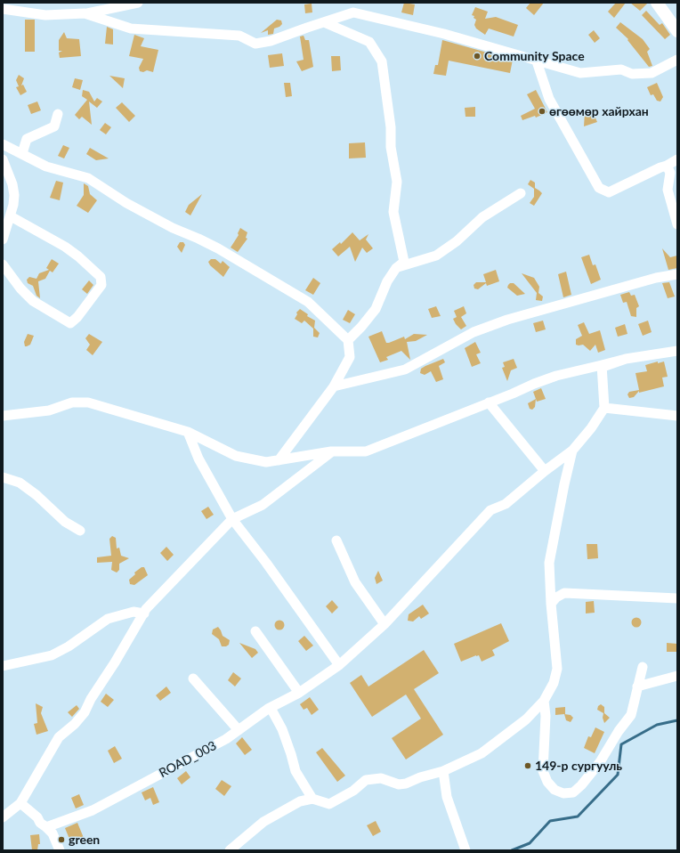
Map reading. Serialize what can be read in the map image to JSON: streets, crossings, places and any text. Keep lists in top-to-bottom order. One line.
{"streets":{"street":["ROAD_003"]},"places":["Community Space","өгөөмөр хайрхан","149-р сургууль","green"]}
